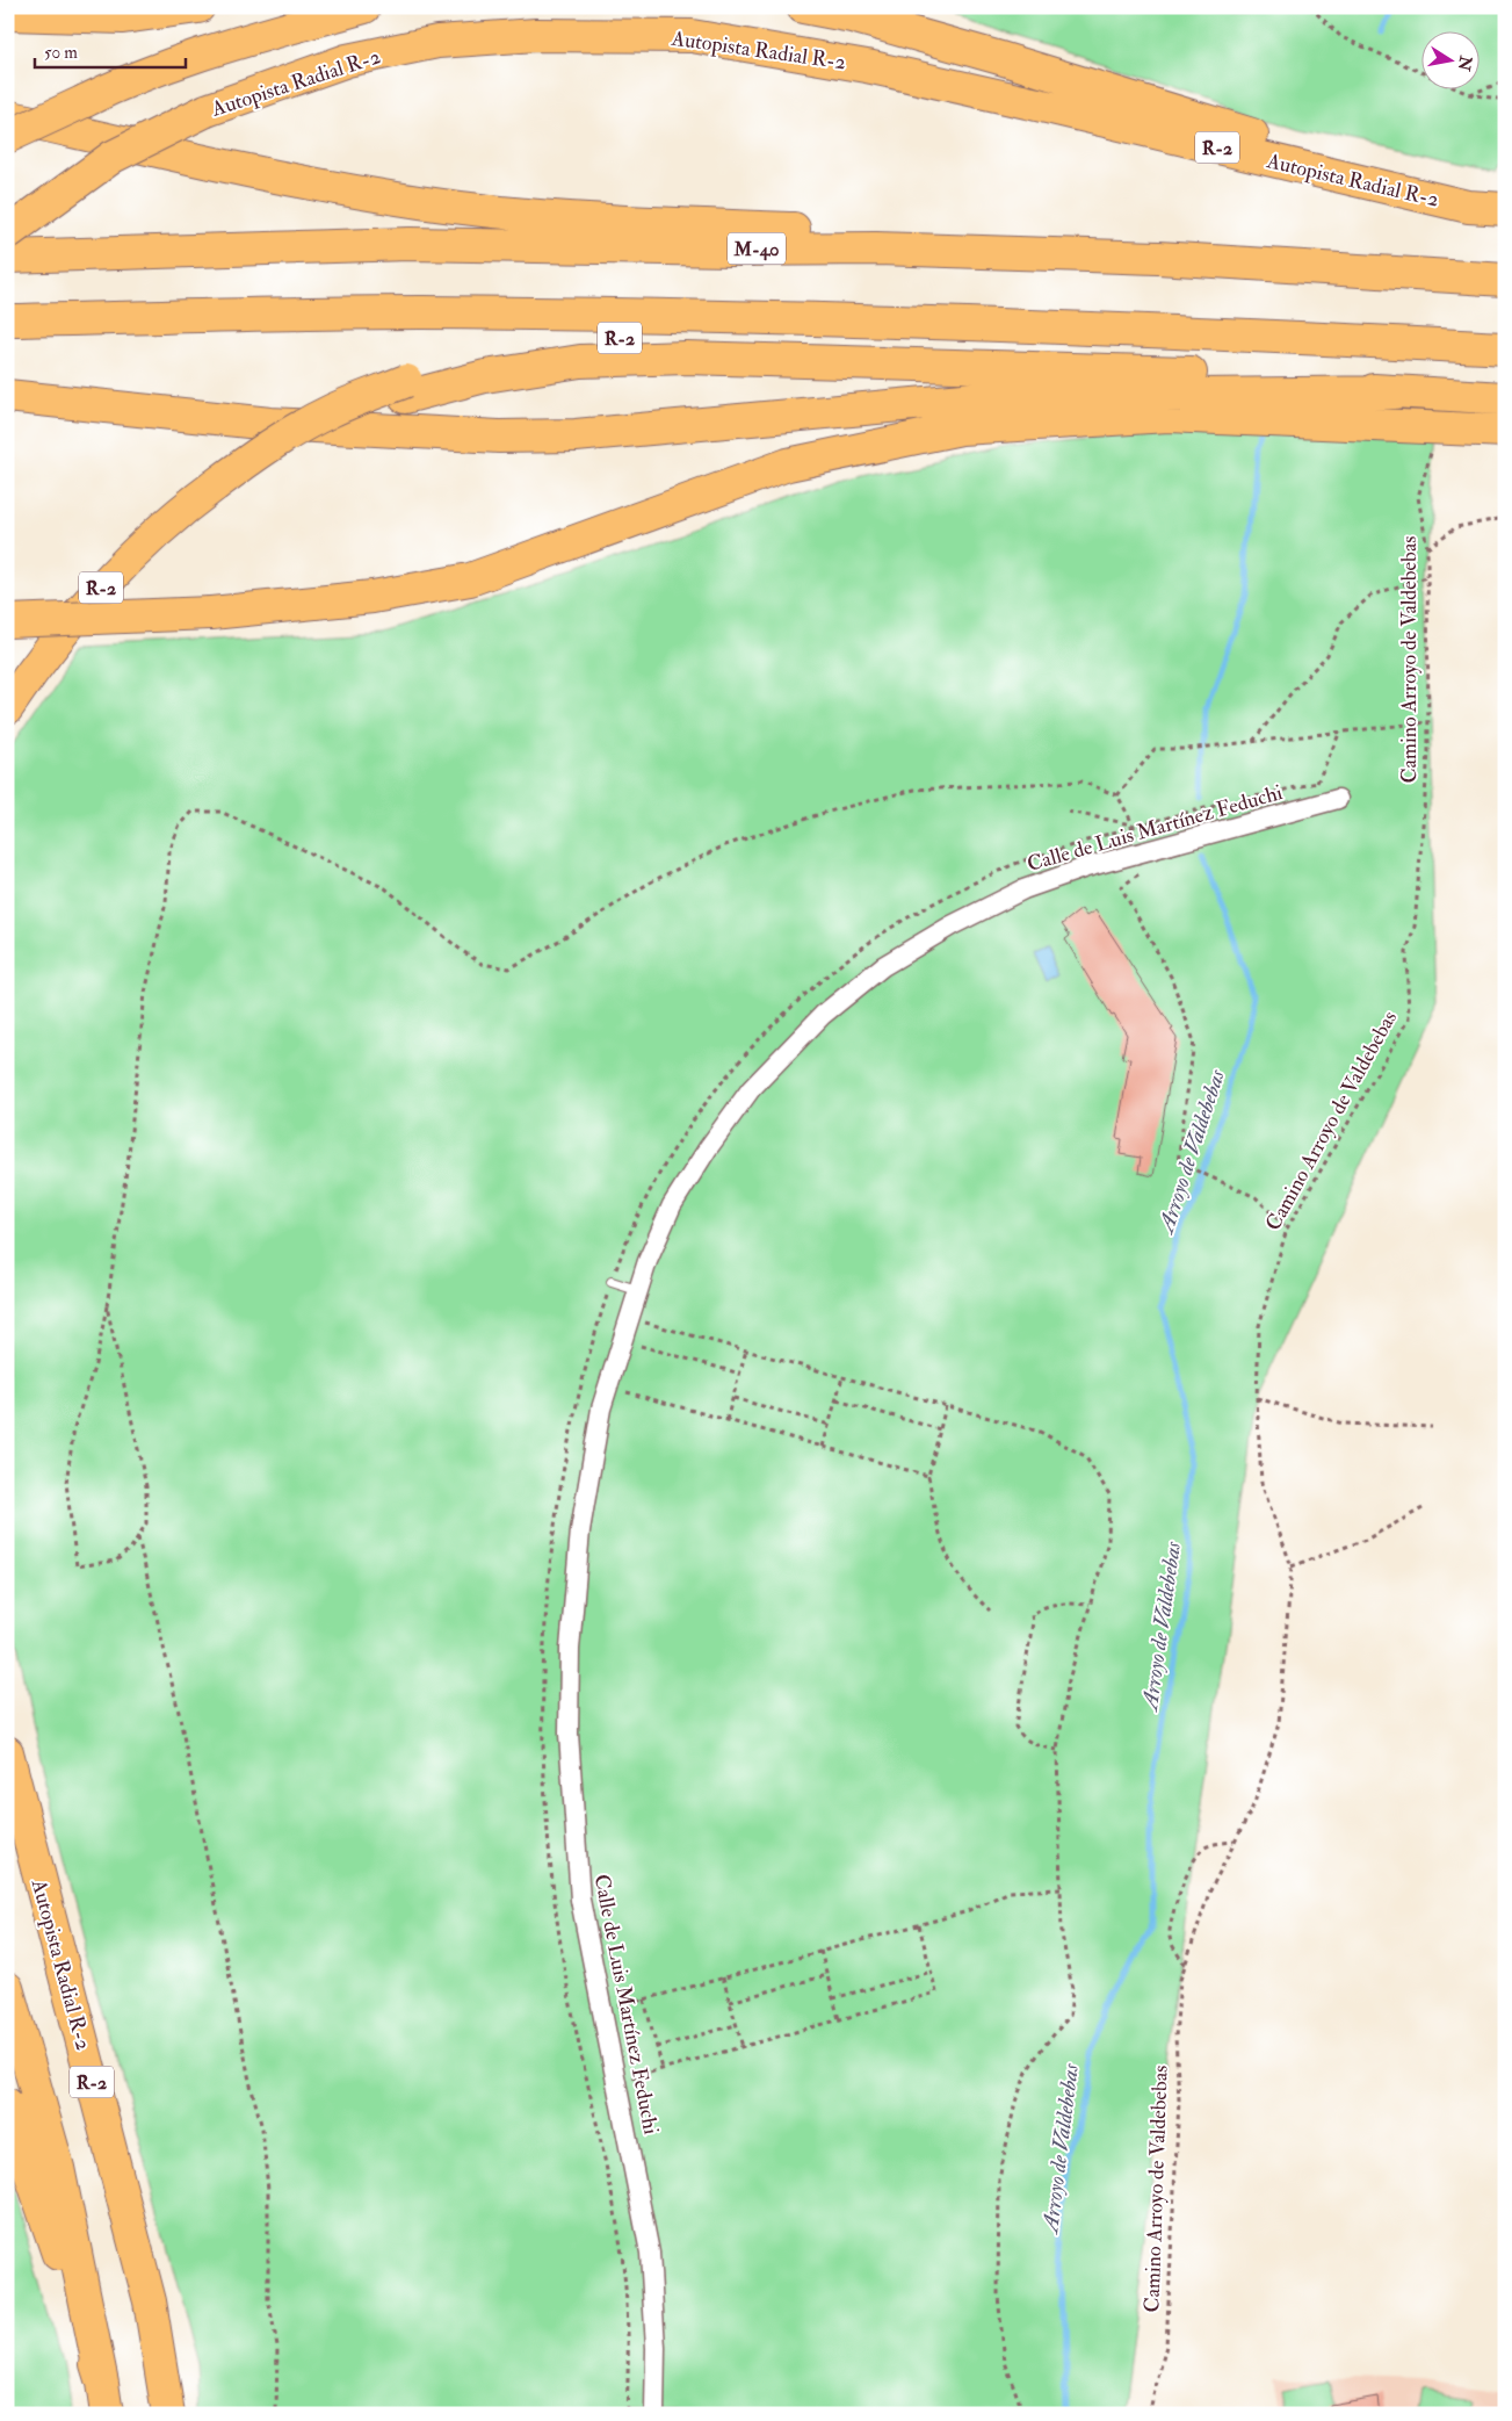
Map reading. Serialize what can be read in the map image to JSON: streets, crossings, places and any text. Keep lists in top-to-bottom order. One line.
{"streets":{"highway":["Autopista Radial R-2","R-2","M-40"],"street":["Calle de Luis Martínez Feduchi"],"path":["Camino Arroyo de Valdebebas"]},"water":["Arroyo de Valdebebas"],"scale_bar":"50 m","north":"right"}
